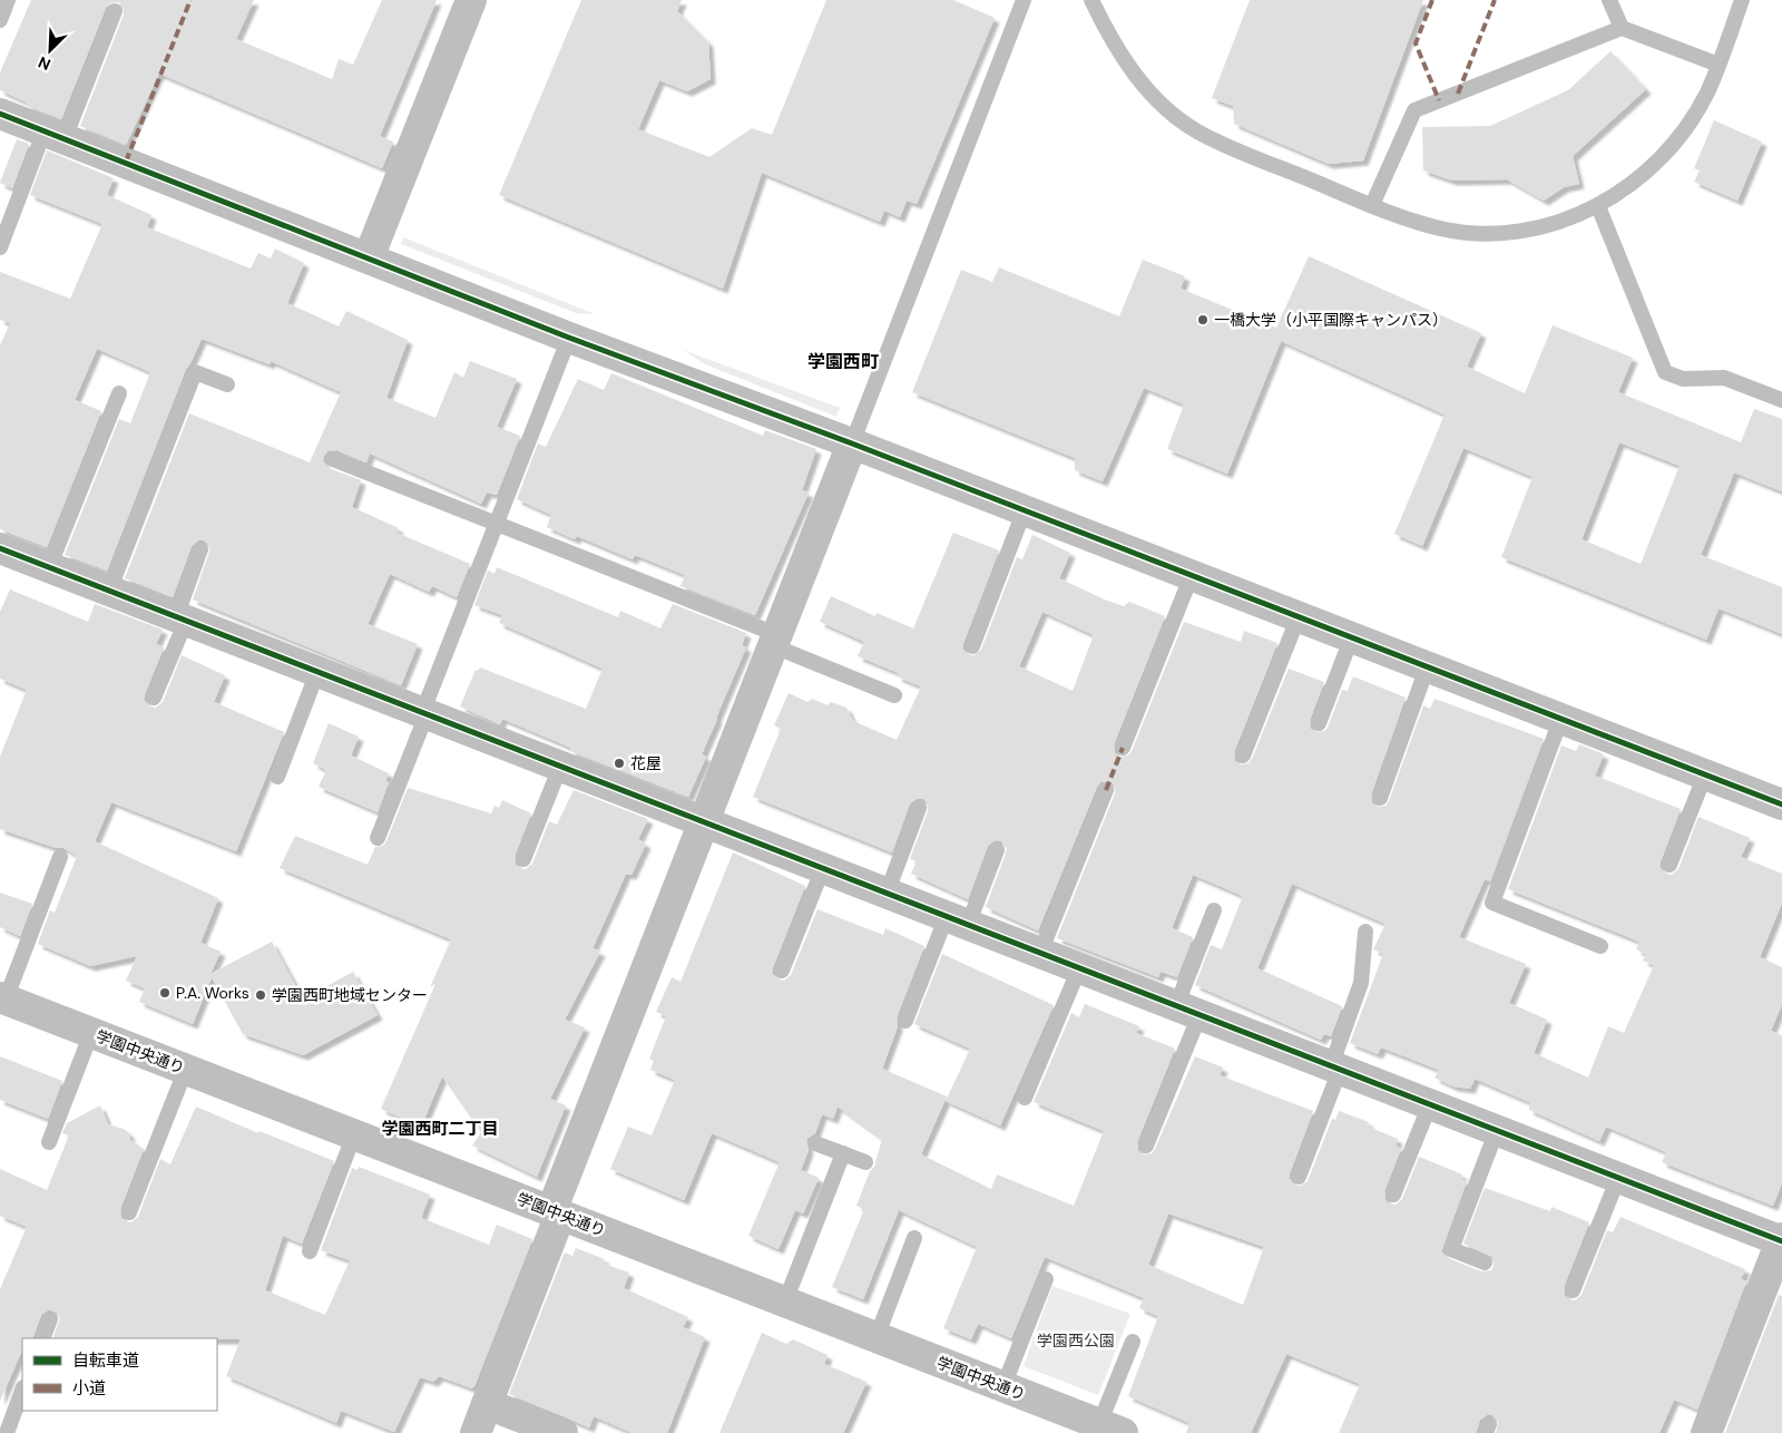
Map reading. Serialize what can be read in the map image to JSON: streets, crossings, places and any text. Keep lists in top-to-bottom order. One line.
{"streets":{"street":["学園中央通り"]},"districts":["学園西町","学園西町二丁目"],"parks":["学園西公園"],"places":["一橋大学（小平国際キャンパス）","花屋","P.A. Works","学園西町地域センター"],"legend":["自転車道","小道"],"north":"bottom left"}
